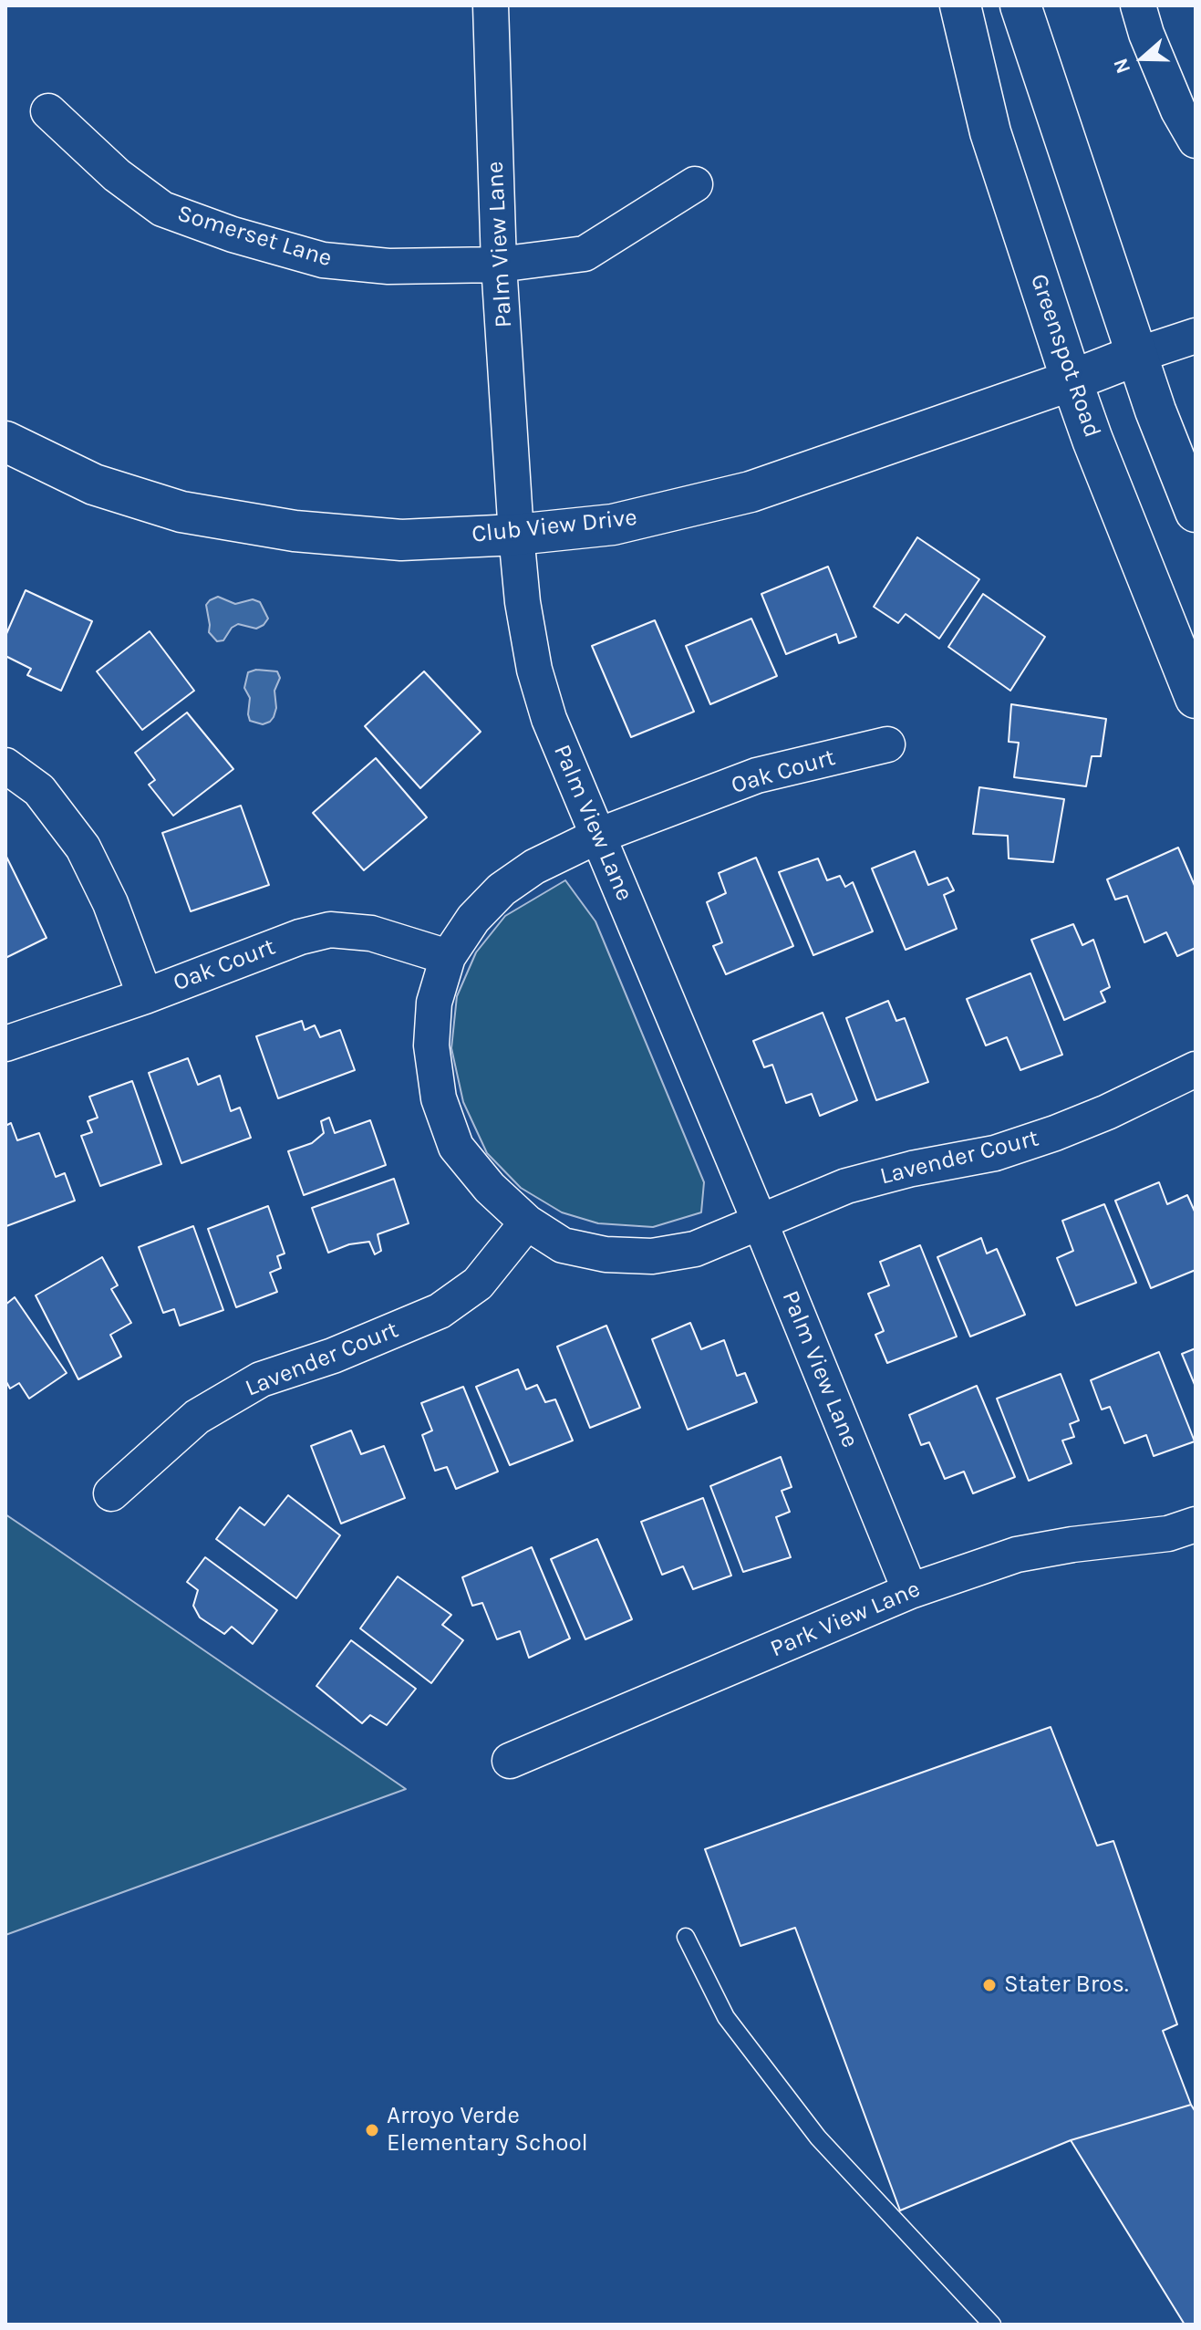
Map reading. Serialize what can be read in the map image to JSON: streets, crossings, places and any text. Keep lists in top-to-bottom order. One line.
{"streets":{"main road":["Greenspot Road","Club View Drive"],"street":["Somerset Lane","Palm View Lane","Oak Court","Lavender Court","Park View Lane"]},"crossings":[["Somerset Lane","Palm View Lane"],["Palm View Lane","Club View Drive"],["Palm View Lane","Oak Court"],["Palm View Lane","Lavender Court"],["Palm View Lane","Park View Lane"],["Greenspot Road","Club View Drive"],["Oak Court","Lavender Court"]],"places":["Stater Bros.","Arroyo Verde Elementary School"],"north":"left"}
